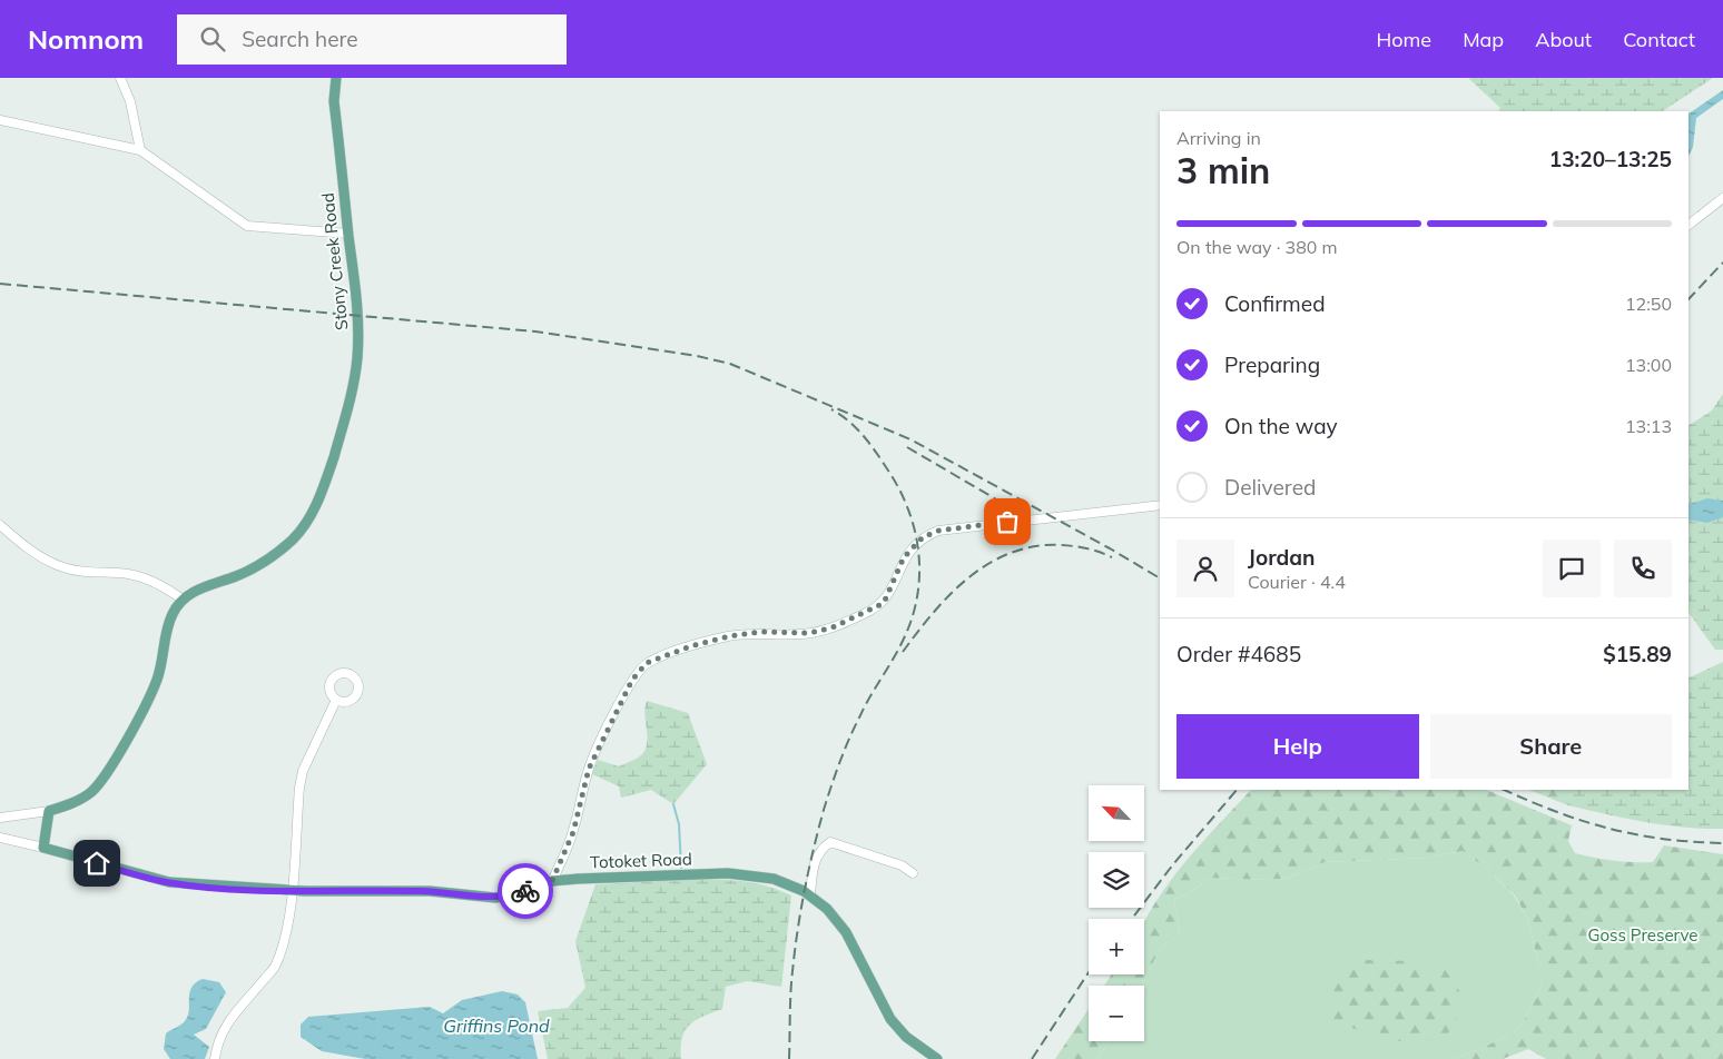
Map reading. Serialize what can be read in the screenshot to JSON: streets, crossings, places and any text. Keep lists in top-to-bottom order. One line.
{"streets":{"main road":["Stony Creek Road","Totoket Road"]},"water":["Griffins Pond"],"parks":["Goss Preserve"],"north":"top left","page":{"header":"Nomnom","search":"Search here","nav":["Home","Map","About","Contact"],"heading":["3 min","Arriving in","13:20–13:25"],"panel":["Jordan","Courier · 4.4","Order #4685","$15.89"],"bar":"On the way · 380 m","list":[["Confirmed","12:50"],["Preparing","13:00"],["On the way","13:13"],"Delivered"],"buttons":["Help","Share"],"map_buttons":["+","−"]}}
